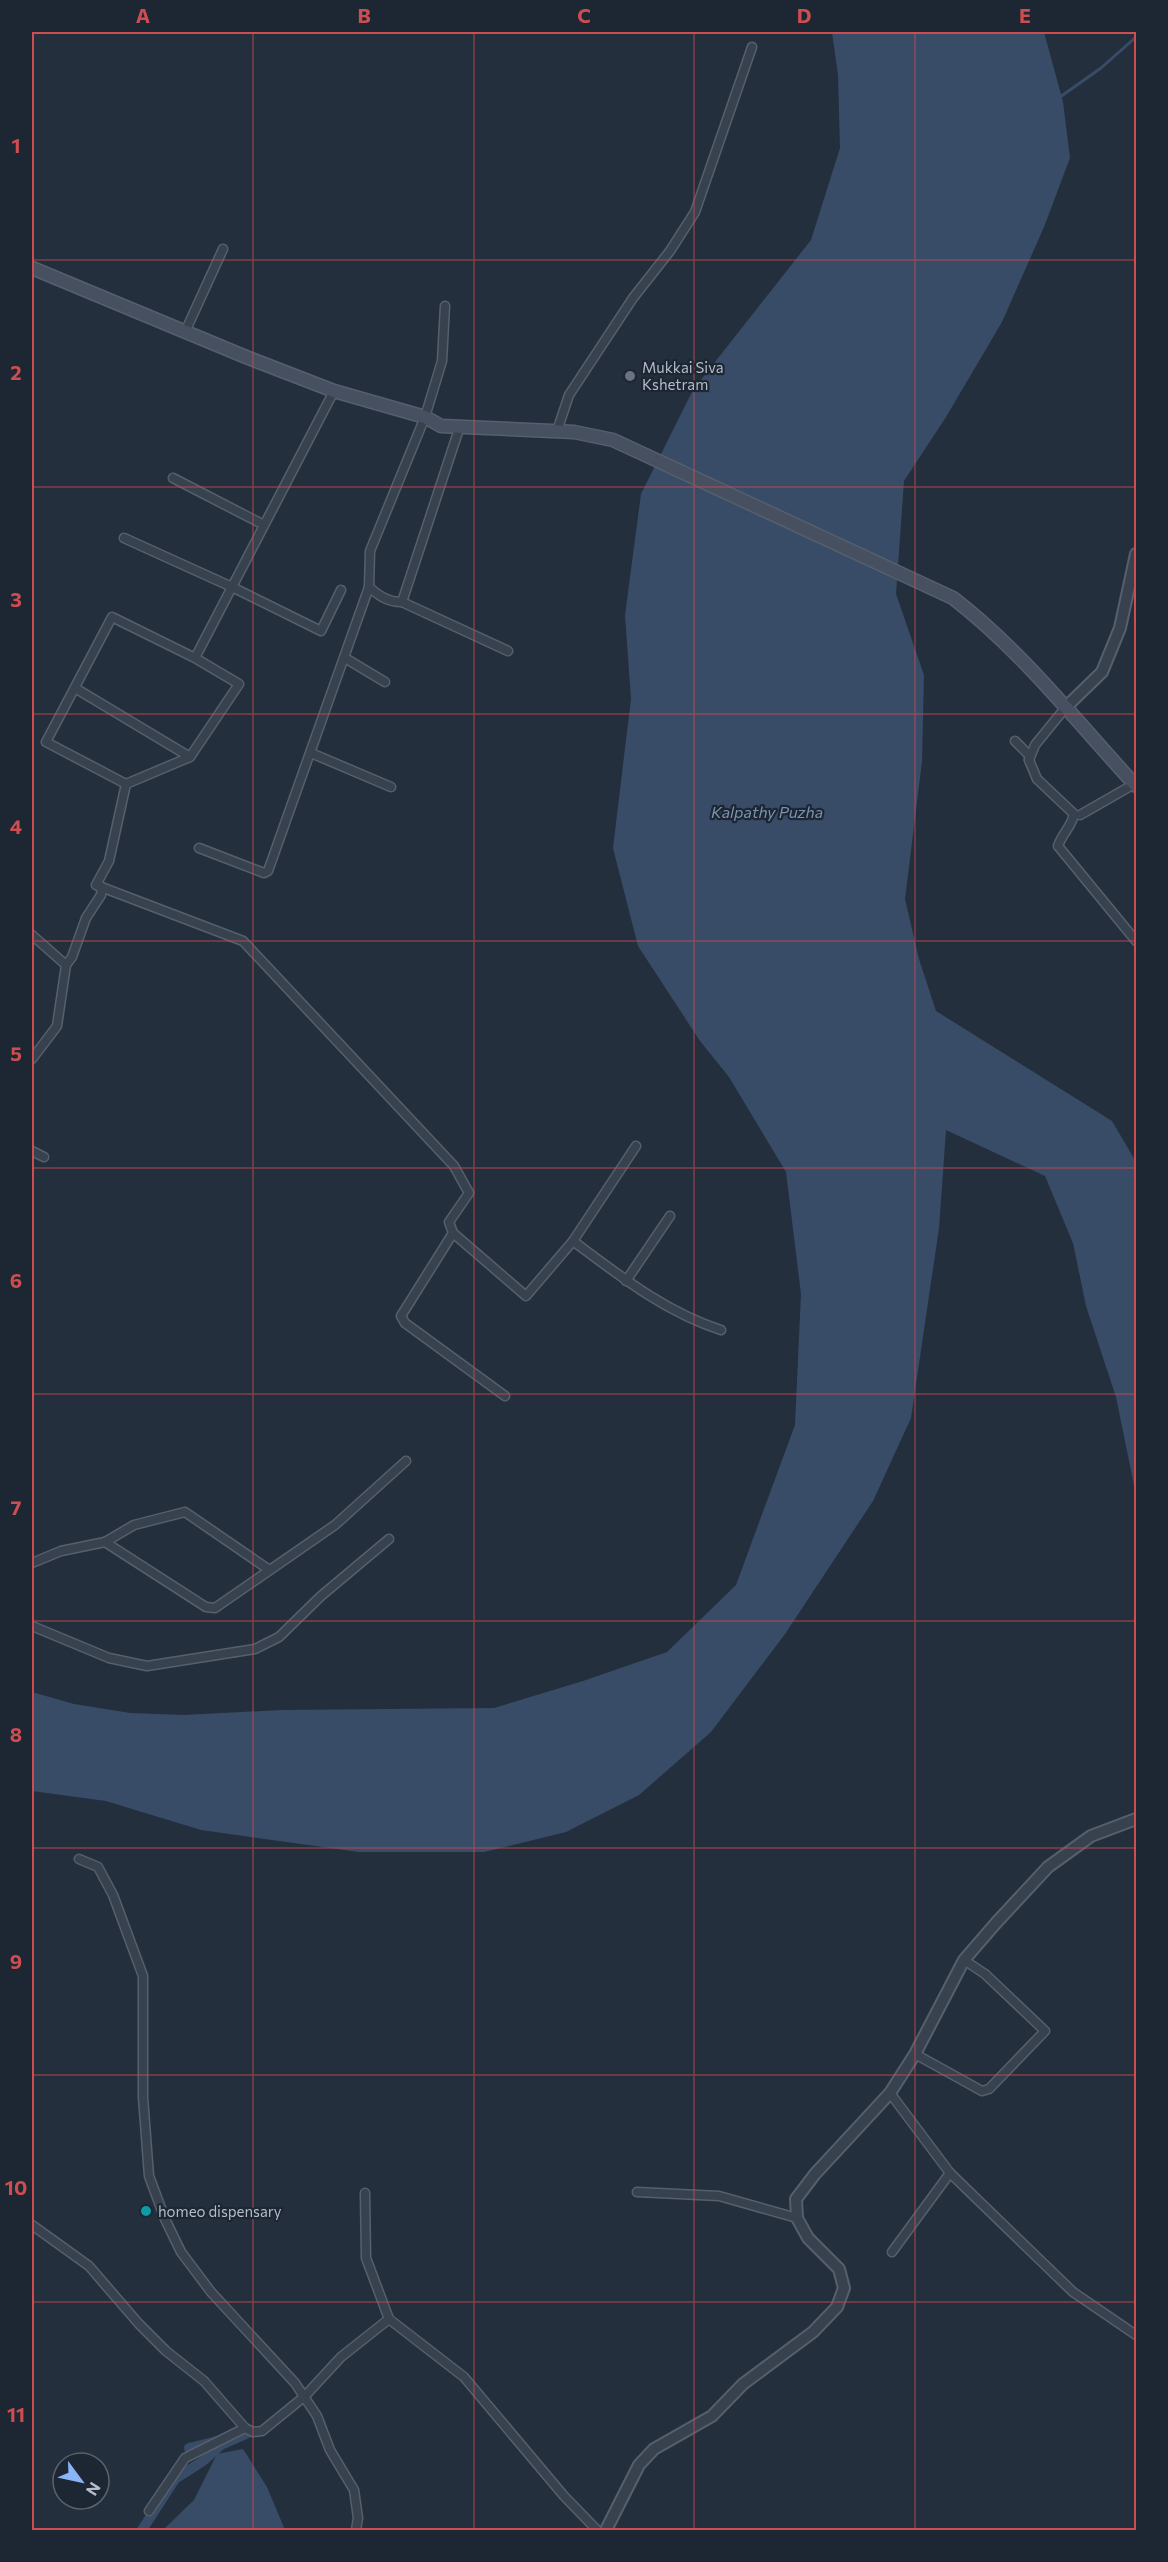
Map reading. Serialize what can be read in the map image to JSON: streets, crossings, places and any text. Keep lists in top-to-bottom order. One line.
{"water":["Kalpathy Puzha"],"places":["Mukkai Siva Kshetram","homeo dispensary"],"north":"bottom right","grid":{"columns":["A","B","C","D","E"],"rows":["1","2","3","4","5","6","7","8","9","10","11"]}}
